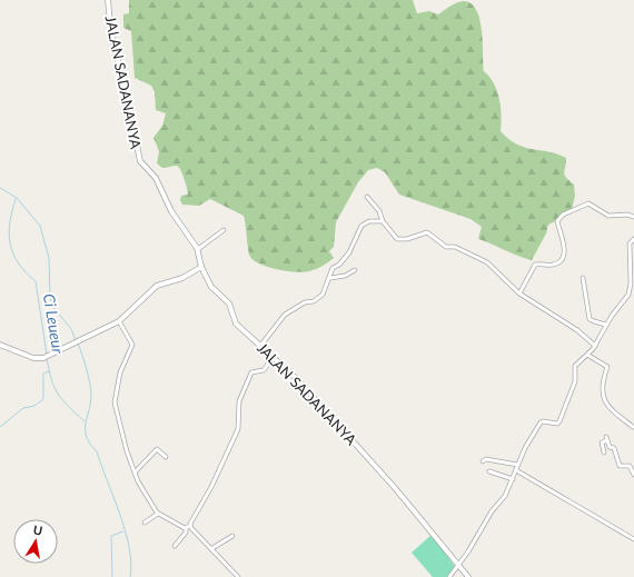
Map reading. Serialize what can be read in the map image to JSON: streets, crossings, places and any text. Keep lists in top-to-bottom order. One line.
{"streets":{"street":["JALAN SADANANYA"]},"water":["Ci Leueur"],"north":"top"}
